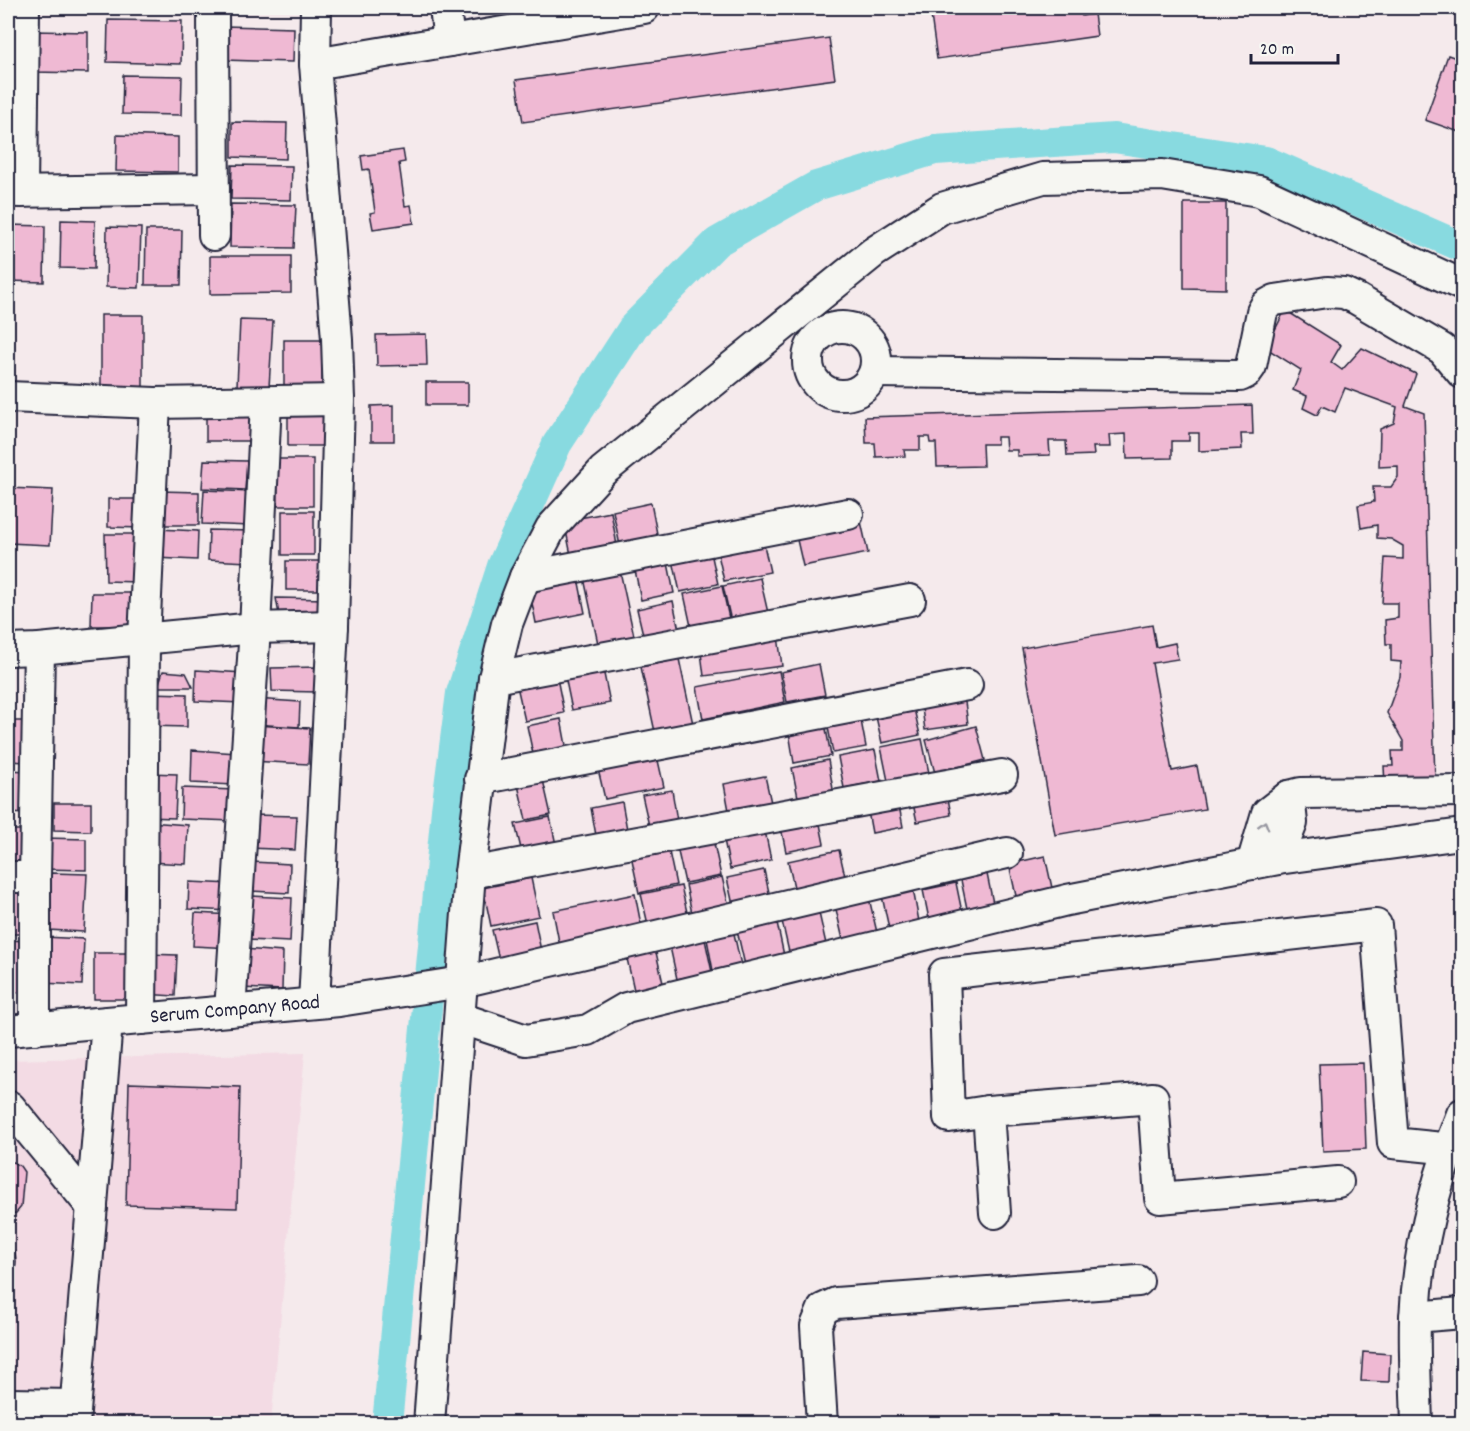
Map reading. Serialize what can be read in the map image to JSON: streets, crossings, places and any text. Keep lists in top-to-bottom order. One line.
{"streets":{"street":["Serum Company Road"]},"scale_bar":"20 m"}
